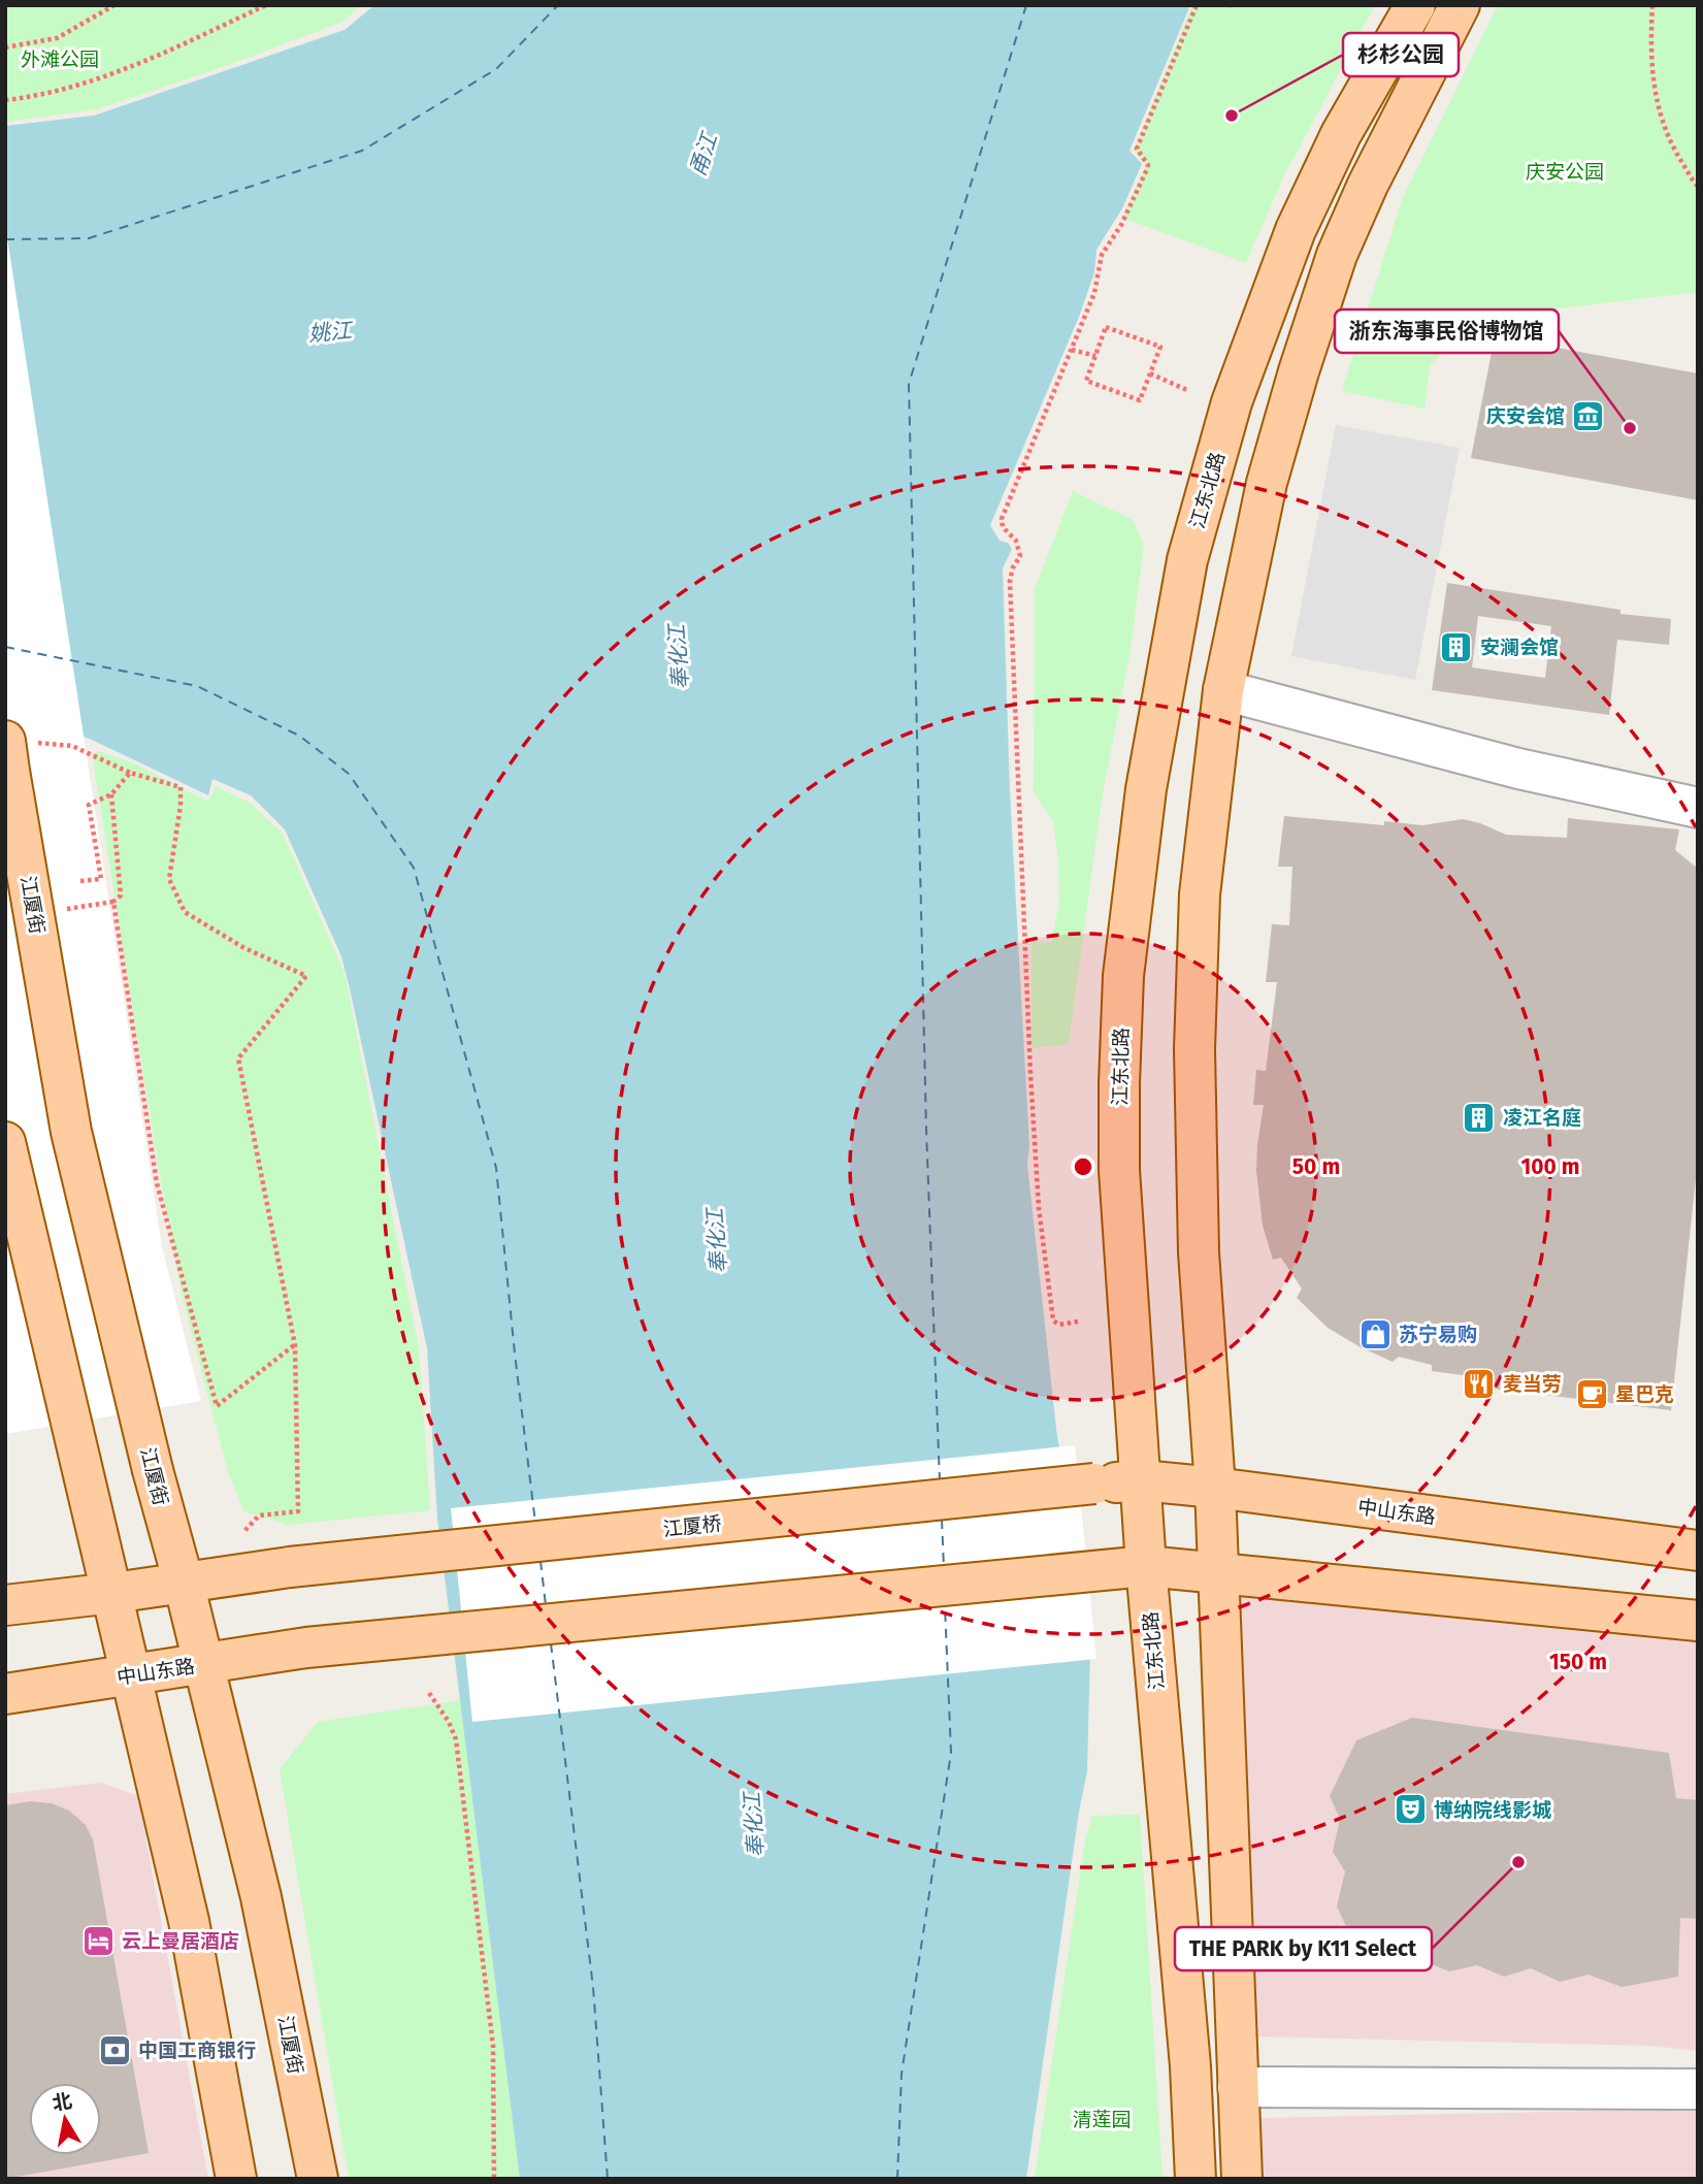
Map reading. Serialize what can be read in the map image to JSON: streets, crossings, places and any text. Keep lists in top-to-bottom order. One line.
{"streets":{"main road":["江东北路","江厦街","中山东路","江厦桥"]},"crossings":[["江东北路","中山东路"],["江厦街","中山东路"],["江厦街","江厦桥"],["中山东路","江厦桥"]],"water":["甬江","姚江","奉化江"],"parks":["外滩公园","庆安公园","清莲园"],"places":{"other":["杉杉公园","浙东海事民俗博物馆","THE PARK by K11 Select"],"museum":["庆安会馆"],"building":["安澜会馆","凌江名庭"],"shop":["苏宁易购"],"restaurant":["麦当劳"],"cafe":["星巴克"],"theatre":["博纳院线影城"],"hotel":["云上曼居酒店"],"bank":["中国工商银行"]},"north":"top","rings":["50 m","100 m","150 m"]}
